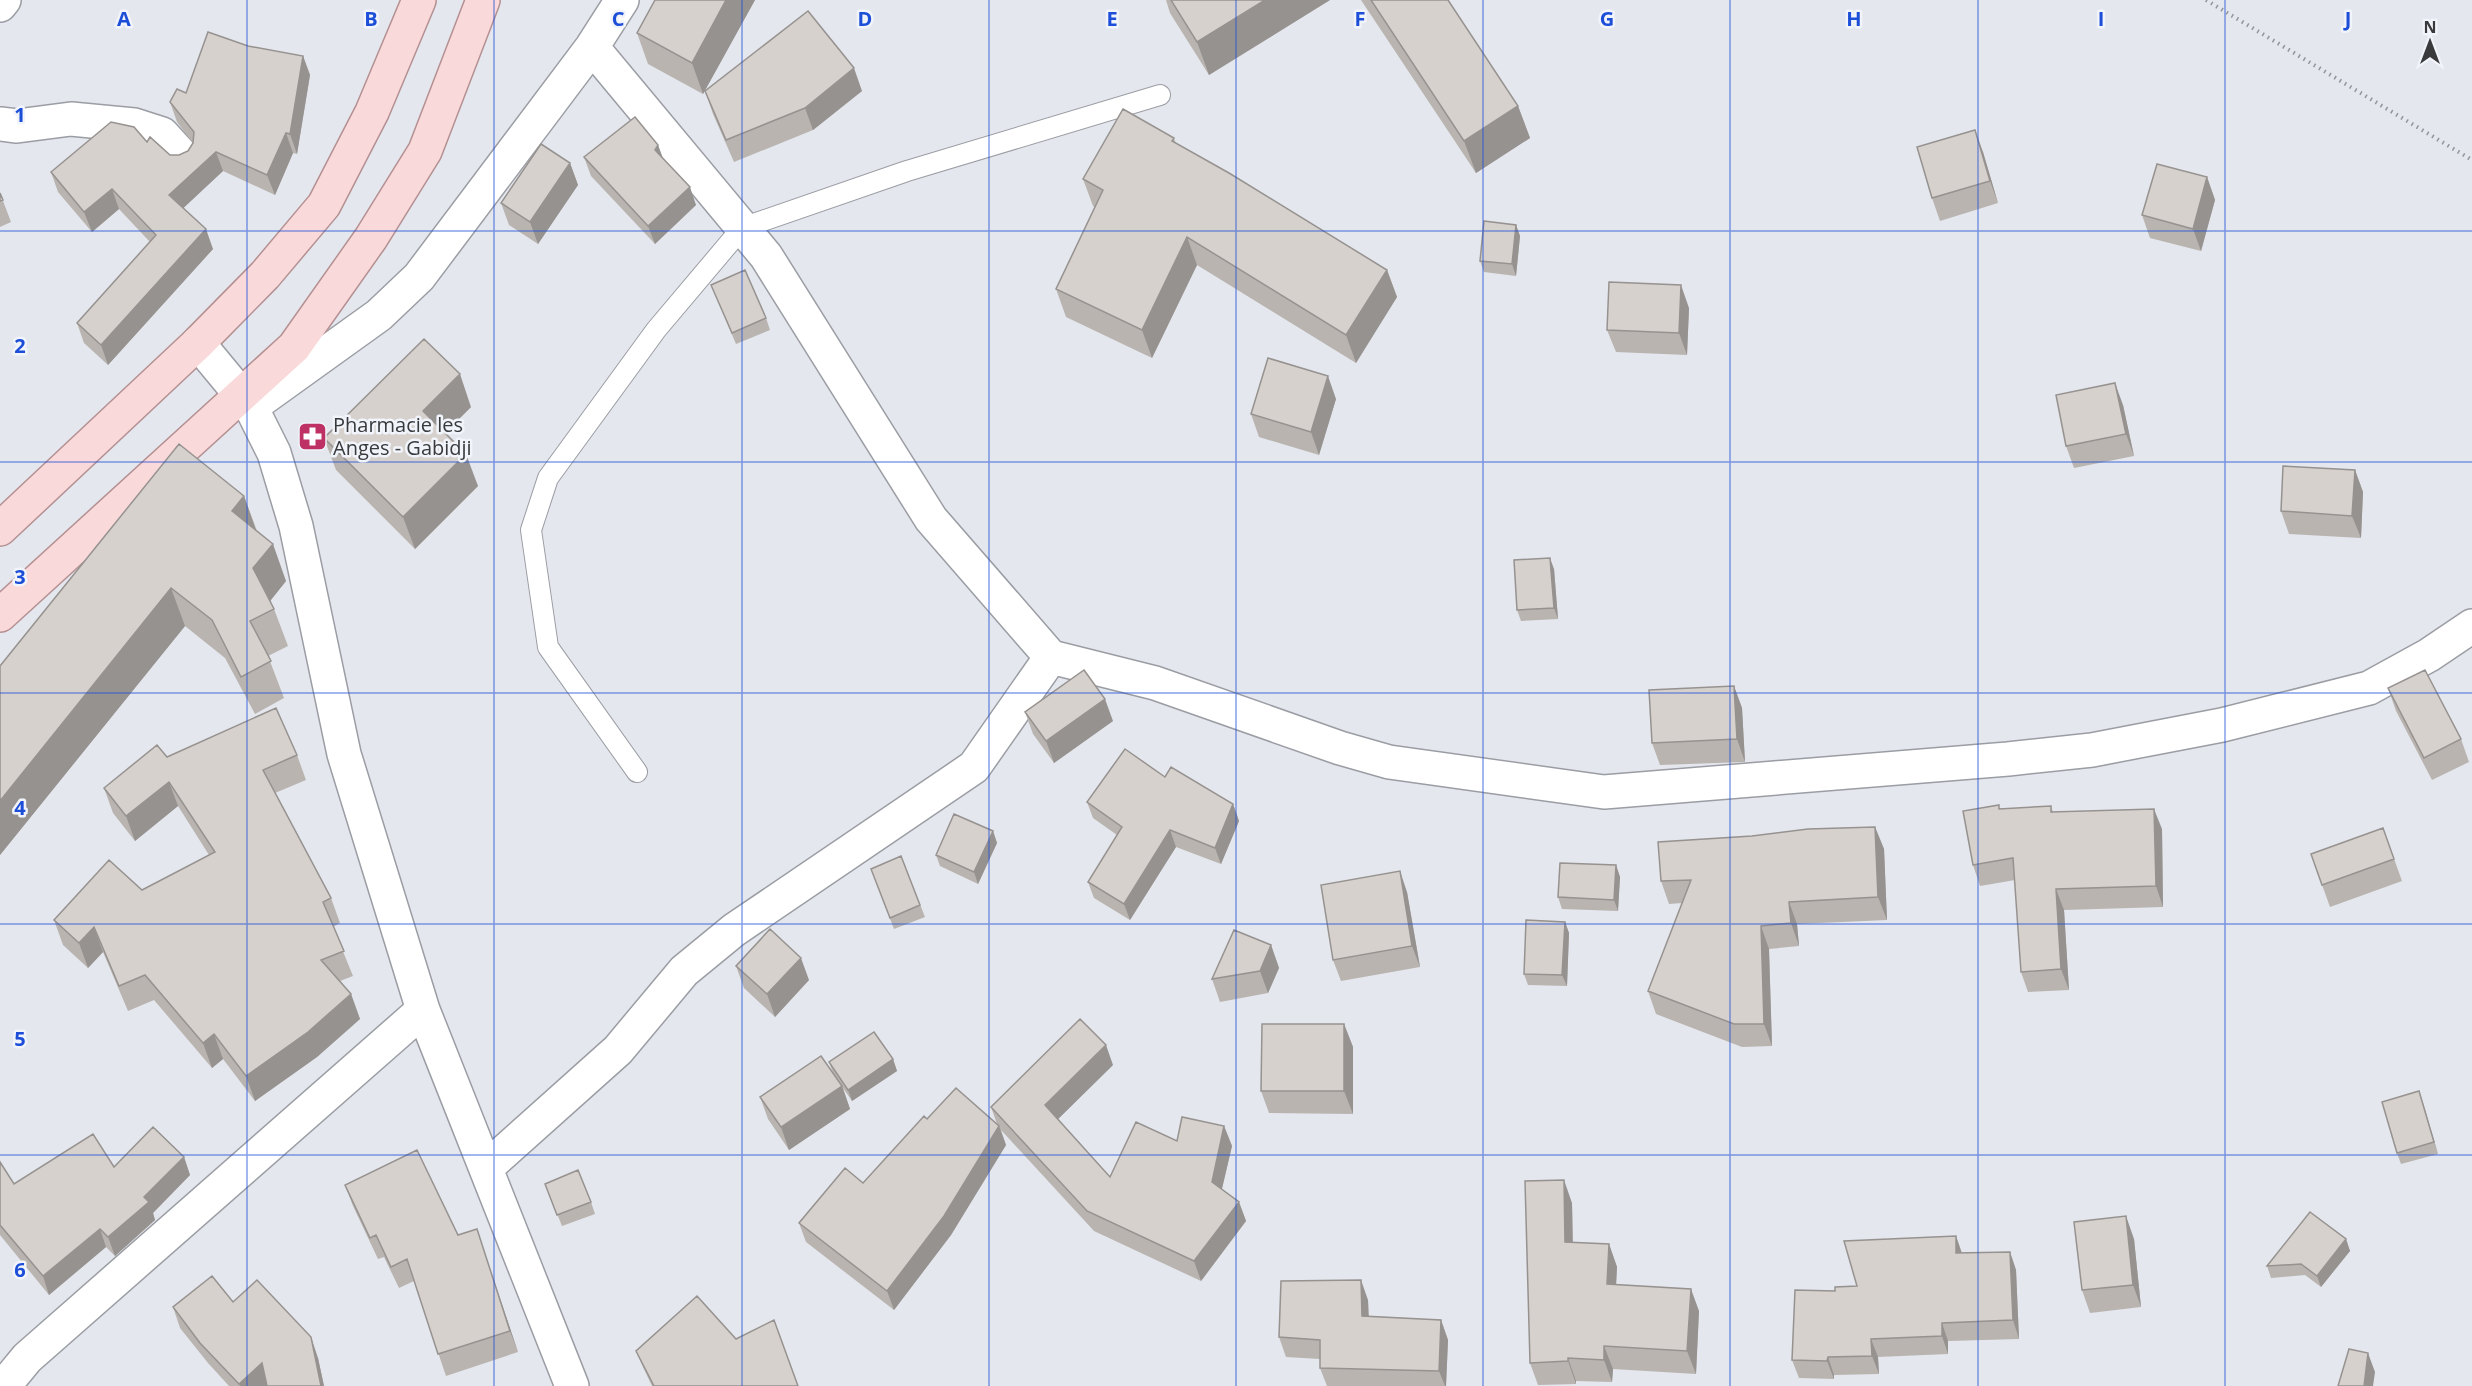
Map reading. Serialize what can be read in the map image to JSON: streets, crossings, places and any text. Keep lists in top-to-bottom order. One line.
{"places":{"pharmacy":["Pharmacie les Anges - Gabidji"]},"north":"top","grid":{"columns":["A","B","C","D","E","F","G","H","I","J"],"rows":["1","2","3","4","5","6"]}}
